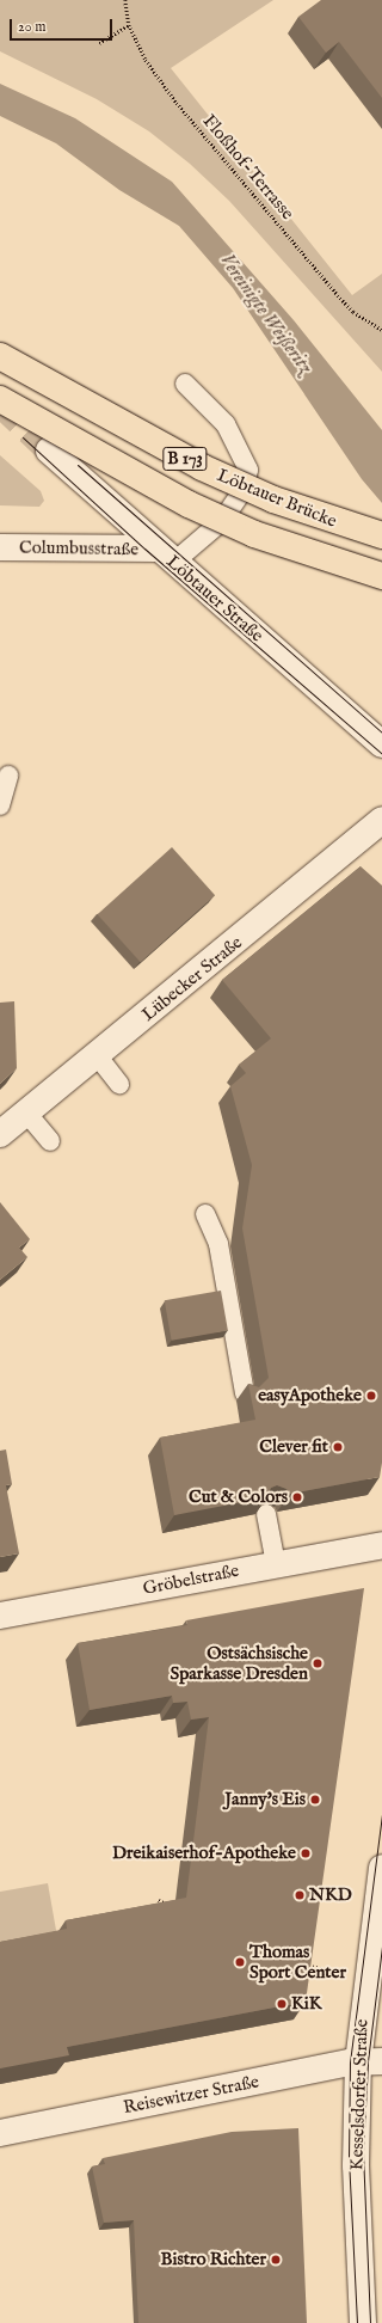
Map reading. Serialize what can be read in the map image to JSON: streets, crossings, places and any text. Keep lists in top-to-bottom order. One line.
{"streets":{"main road":["B 173","Löbtauer Brücke"],"street":["Columbusstraße","Löbtauer Straße","Lübecker Straße","Gröbelstraße","Reisewitzer Straße","Kesselsdorfer Straße"],"path":["Floßhof-Terrasse"]},"crossings":[["Columbusstraße","Löbtauer Straße"],["Reisewitzer Straße","Kesselsdorfer Straße"]],"water":["Vereinigte Weißeritz"],"places":["easyApotheke","Clever fit","Cut & Colors","Ostsächsische Sparkasse Dresden","Janny's Eis","Dreikaiserhof-Apotheke","NKD","Thomas Sport Center","KiK","Bistro Richter"],"scale_bar":"20 m"}
